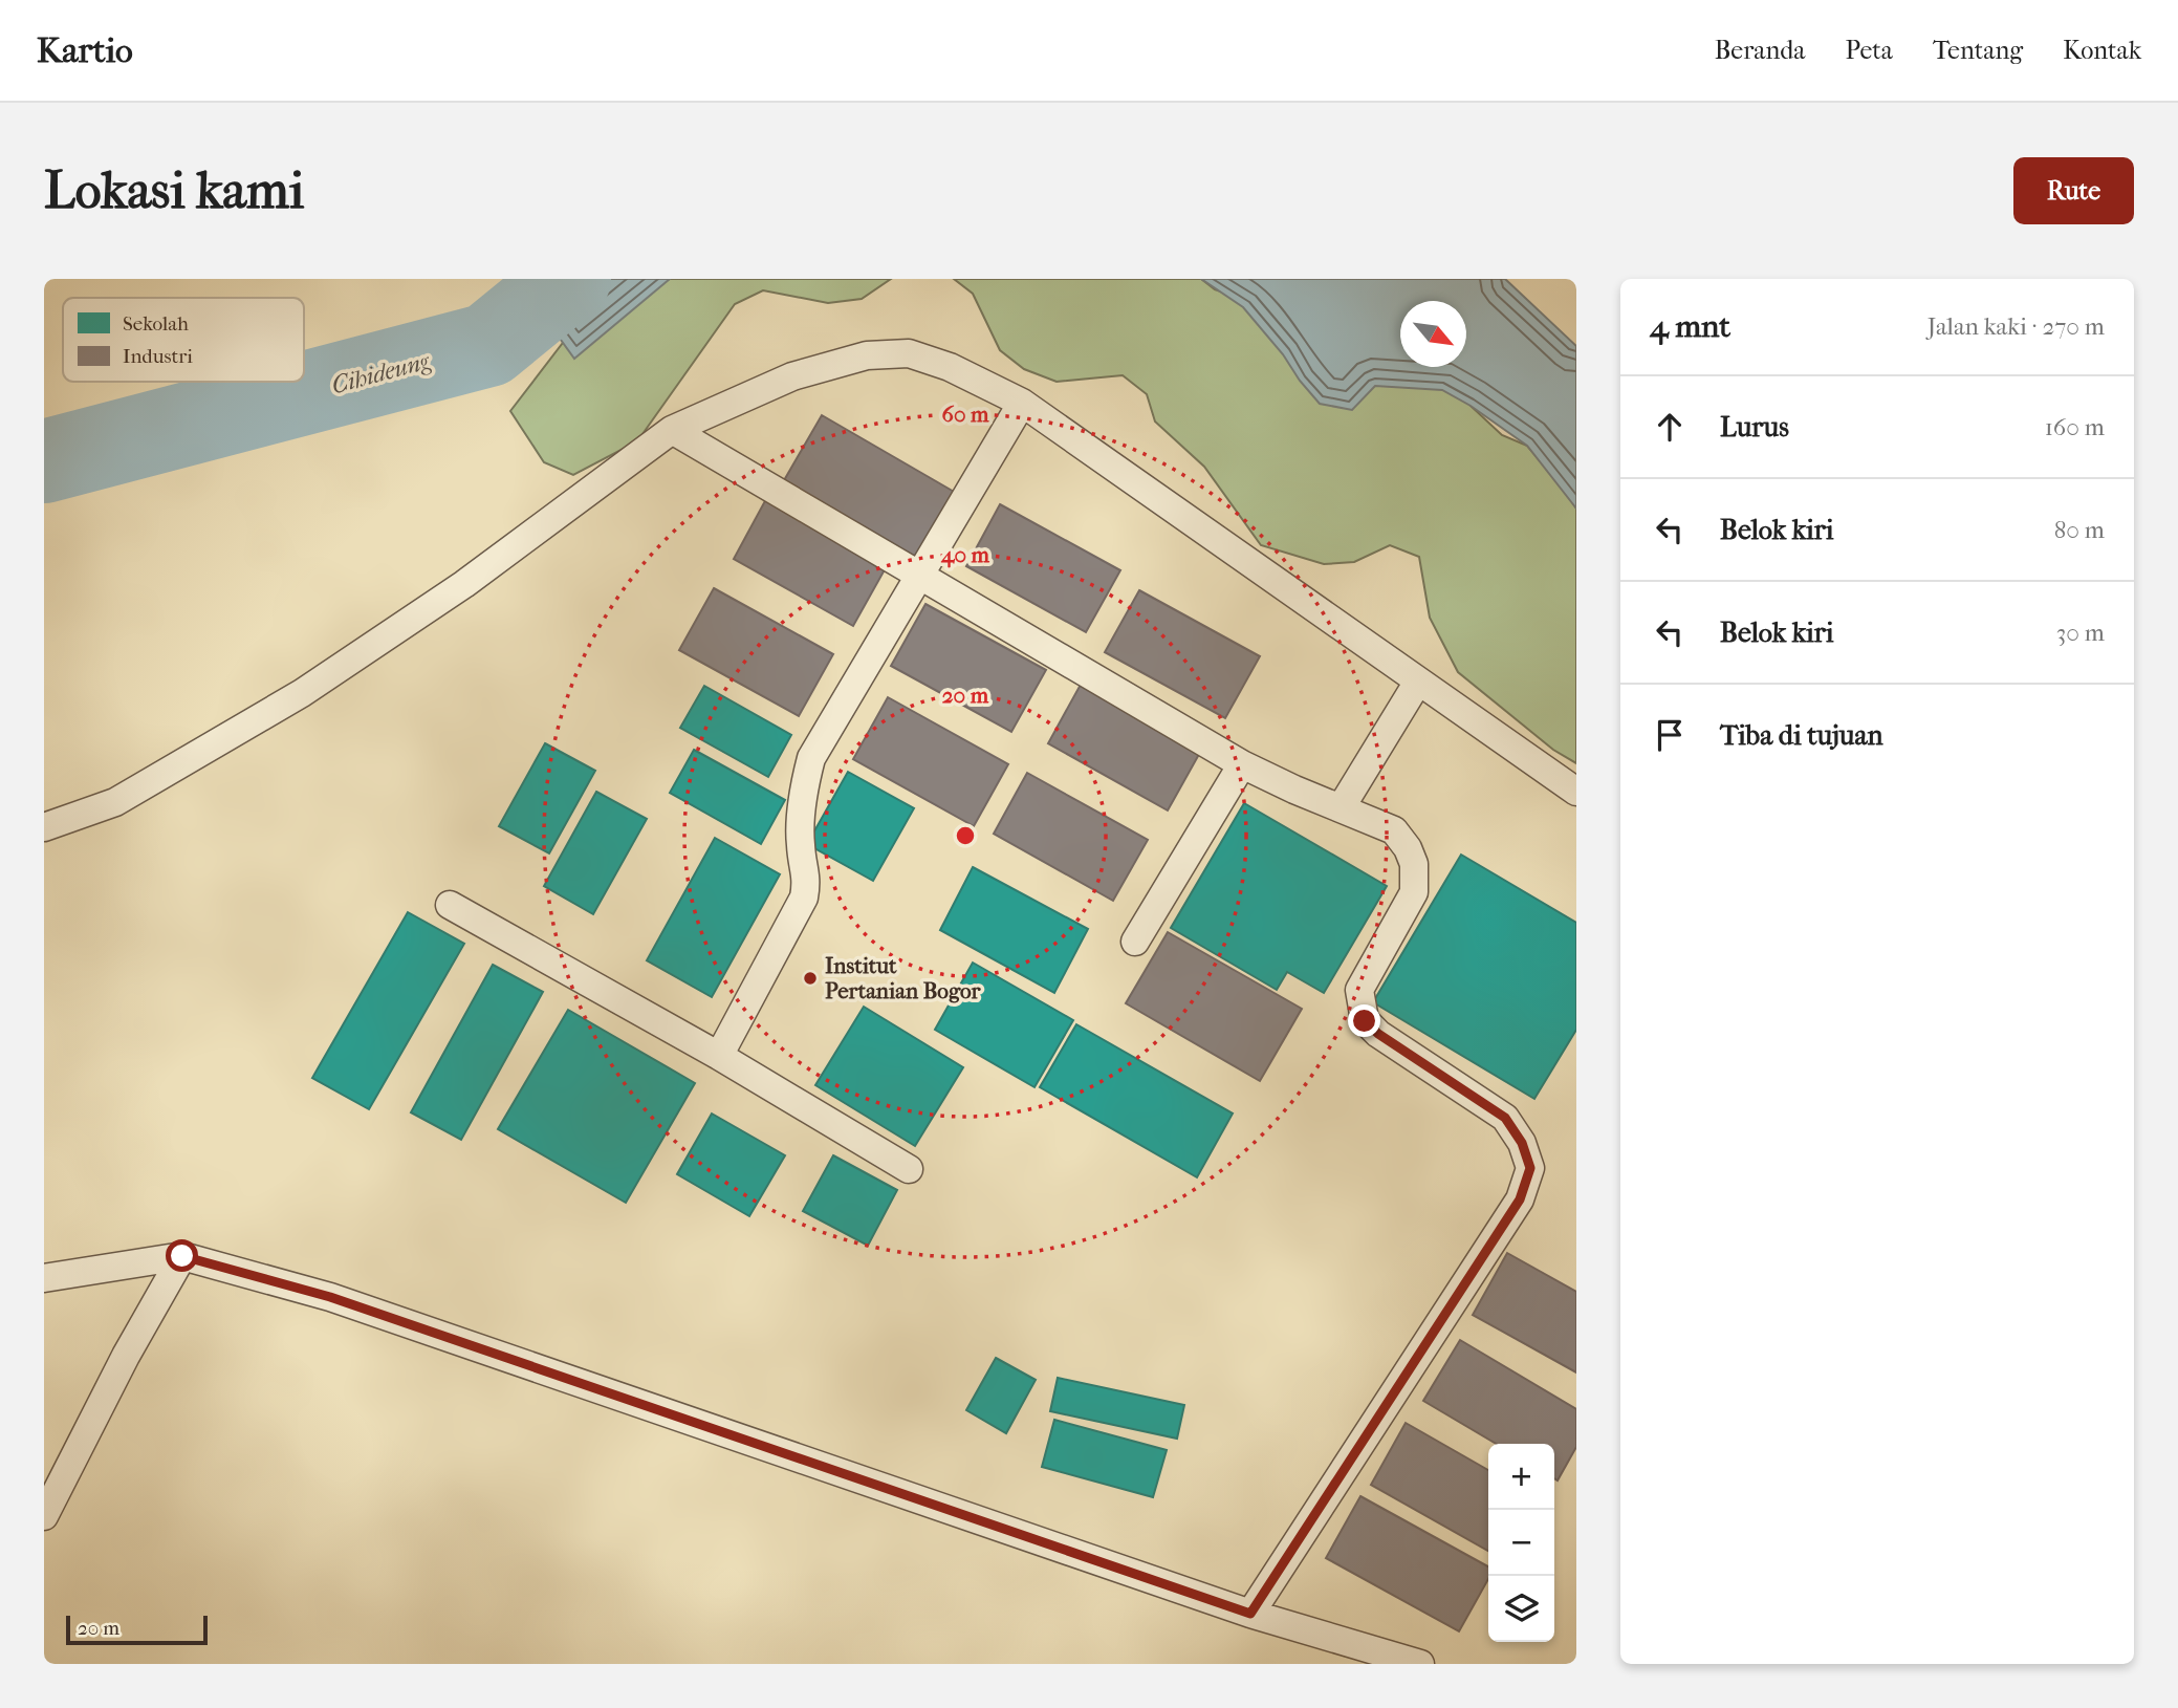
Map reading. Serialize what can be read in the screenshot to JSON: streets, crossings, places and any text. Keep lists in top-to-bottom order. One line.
{"water":["Cihideung"],"places":["Institut Pertanian Bogor"],"legend":["Sekolah","Industri"],"scale_bar":"20 m","north":"bottom right","page":{"header":"Kartio","nav":["Beranda","Peta","Tentang","Kontak"],"buttons":"Rute","title":"Lokasi kami","heading":["4 mnt","Jalan kaki · 270 m"],"list":[["Lurus","160 m"],["Belok kiri","80 m"],["Belok kiri","30 m"],"Tiba di tujuan"],"map_buttons":["+","−"],"scale":"20 m"},"rings":["60 m","40 m","20 m"]}
